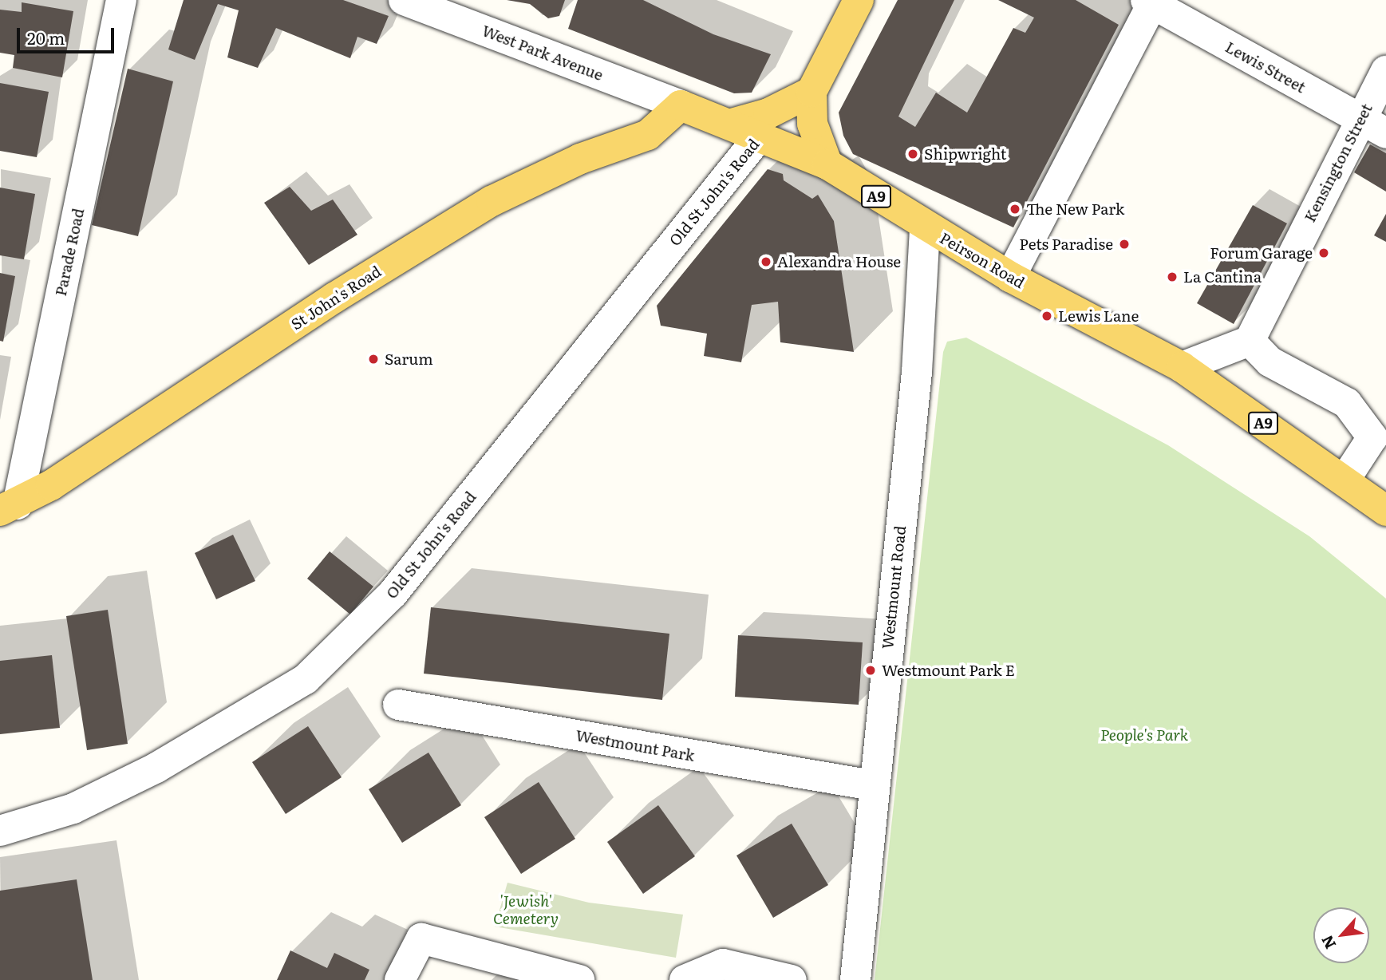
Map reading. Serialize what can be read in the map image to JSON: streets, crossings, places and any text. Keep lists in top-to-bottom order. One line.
{"streets":{"main road":["A9","Peirson Road","St John's Road"],"street":["West Park Avenue","Lewis Street","Kensington Street","Old St John's Road","Parade Road","Westmount Road","Westmount Park"]},"crossings":[["West Park Avenue","Peirson Road"],["West Park Avenue","St John's Road"],["Lewis Street","Kensington Street"],["Old St John's Road","Peirson Road"],["A9","Peirson Road"],["Parade Road","St John's Road"],["Peirson Road","St John's Road"],["Peirson Road","Westmount Road"],["Westmount Road","Westmount Park"]],"parks":["People's Park","'Jewish' Cemetery"],"places":["Shipwright","The New Park","Pets Paradise","Forum Garage","Alexandra House","La Cantina","Lewis Lane","Sarum","Westmount Park E"],"scale_bar":"20 m","north":"bottom left"}
